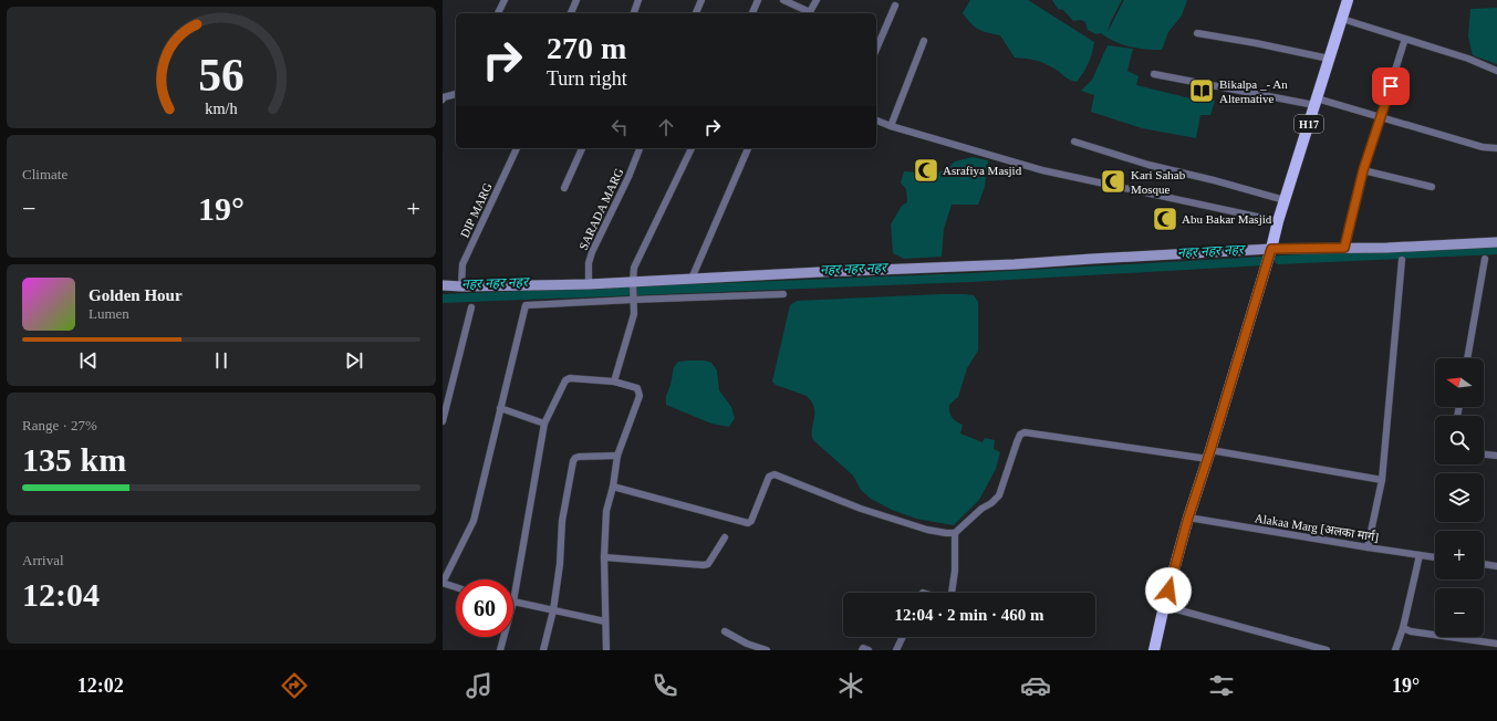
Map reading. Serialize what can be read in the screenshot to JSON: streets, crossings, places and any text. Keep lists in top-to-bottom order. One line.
{"streets":{"main road":["H17"],"street":["SARADA MARG","DIP MARG","Alakaa Marg [अलका मार्ग]"]},"crossings":[["H17","Alakaa Marg [अलका मार्ग]"]],"water":["नहर नहर नहर"],"places":{"library":["Bikalpa _- An Alternative"],"mosque":["Asrafiya Masjid","Kari Sahab Mosque","Abu Bakar Masjid"]},"north":"left","page":{"turn":["270 m","Turn right"],"tile":["Climate",["Range · 27%","135 km"],["Arrival","12:04"]],"heat":["−","19°","+"],"song":["Golden Hour","Lumen"],"map_buttons":["+","−"],"limit":"60","trip":"12:04 · 2 min · 460 m","tabs":["12:02","19°"],"gauge":["56","km/h"]}}
